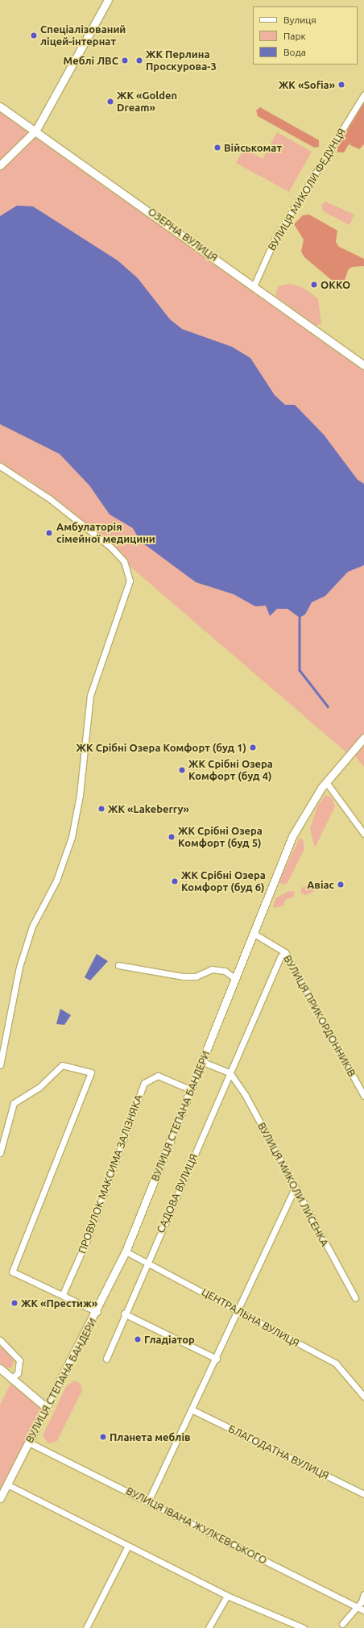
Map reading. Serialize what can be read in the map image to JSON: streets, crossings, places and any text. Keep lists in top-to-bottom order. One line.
{"streets":{"main road":["ОЗЕРНА ВУЛИЦЯ","ВУЛИЦЯ СТЕПАНА БАНДЕРИ"],"street":["ВУЛИЦЯ МИКОЛИ ФЕДУНЦЯ","ВУЛИЦЯ ПРИКОРДОННИКІВ","ПРОВУЛОК МАКСИМА ЗАЛІЗНЯКА","ВУЛИЦЯ МИКОЛИ ЛИСЕНКА","САДОВА ВУЛИЦЯ","ЦЕНТРАЛЬНА ВУЛИЦЯ","БЛАГОДАТНА ВУЛИЦЯ","ВУЛИЦЯ ІВАНА ЖУЛКЕВСЬКОГО"]},"crossings":[["ВУЛИЦЯ МИКОЛИ ФЕДУНЦЯ","ОЗЕРНА ВУЛИЦЯ"],["ВУЛИЦЯ ПРИКОРДОННИКІВ","ВУЛИЦЯ СТЕПАНА БАНДЕРИ"],["ВУЛИЦЯ ПРИКОРДОННИКІВ","САДОВА ВУЛИЦЯ"],["ВУЛИЦЯ СТЕПАНА БАНДЕРИ","ПРОВУЛОК МАКСИМА ЗАЛІЗНЯКА"],["ВУЛИЦЯ СТЕПАНА БАНДЕРИ","ЦЕНТРАЛЬНА ВУЛИЦЯ"],["ВУЛИЦЯ СТЕПАНА БАНДЕРИ","ВУЛИЦЯ ІВАНА ЖУЛКЕВСЬКОГО"],["ВУЛИЦЯ МИКОЛИ ЛИСЕНКА","САДОВА ВУЛИЦЯ"],["САДОВА ВУЛИЦЯ","ЦЕНТРАЛЬНА ВУЛИЦЯ"]],"places":["Спеціалізований ліцей-інтернат","Меблі ЛВС","ЖК Перлина Проскурова-3","ЖК «Sofia»","ЖК «Golden Dream»","Військомат","ОККО","Амбулаторія сімейної медицини","ЖК Срібні Озера Комфорт (буд 1)","ЖК Срібні Озера Комфорт (буд 4)","ЖК «Lakeberry»","ЖК Срібні Озера Комфорт (буд 5)","ЖК Срібні Озера Комфорт (буд 6)","Авіас","ЖК «Престиж»","Гладіатор","Планета меблів"],"legend":["Вулиця","Парк","Вода"]}
